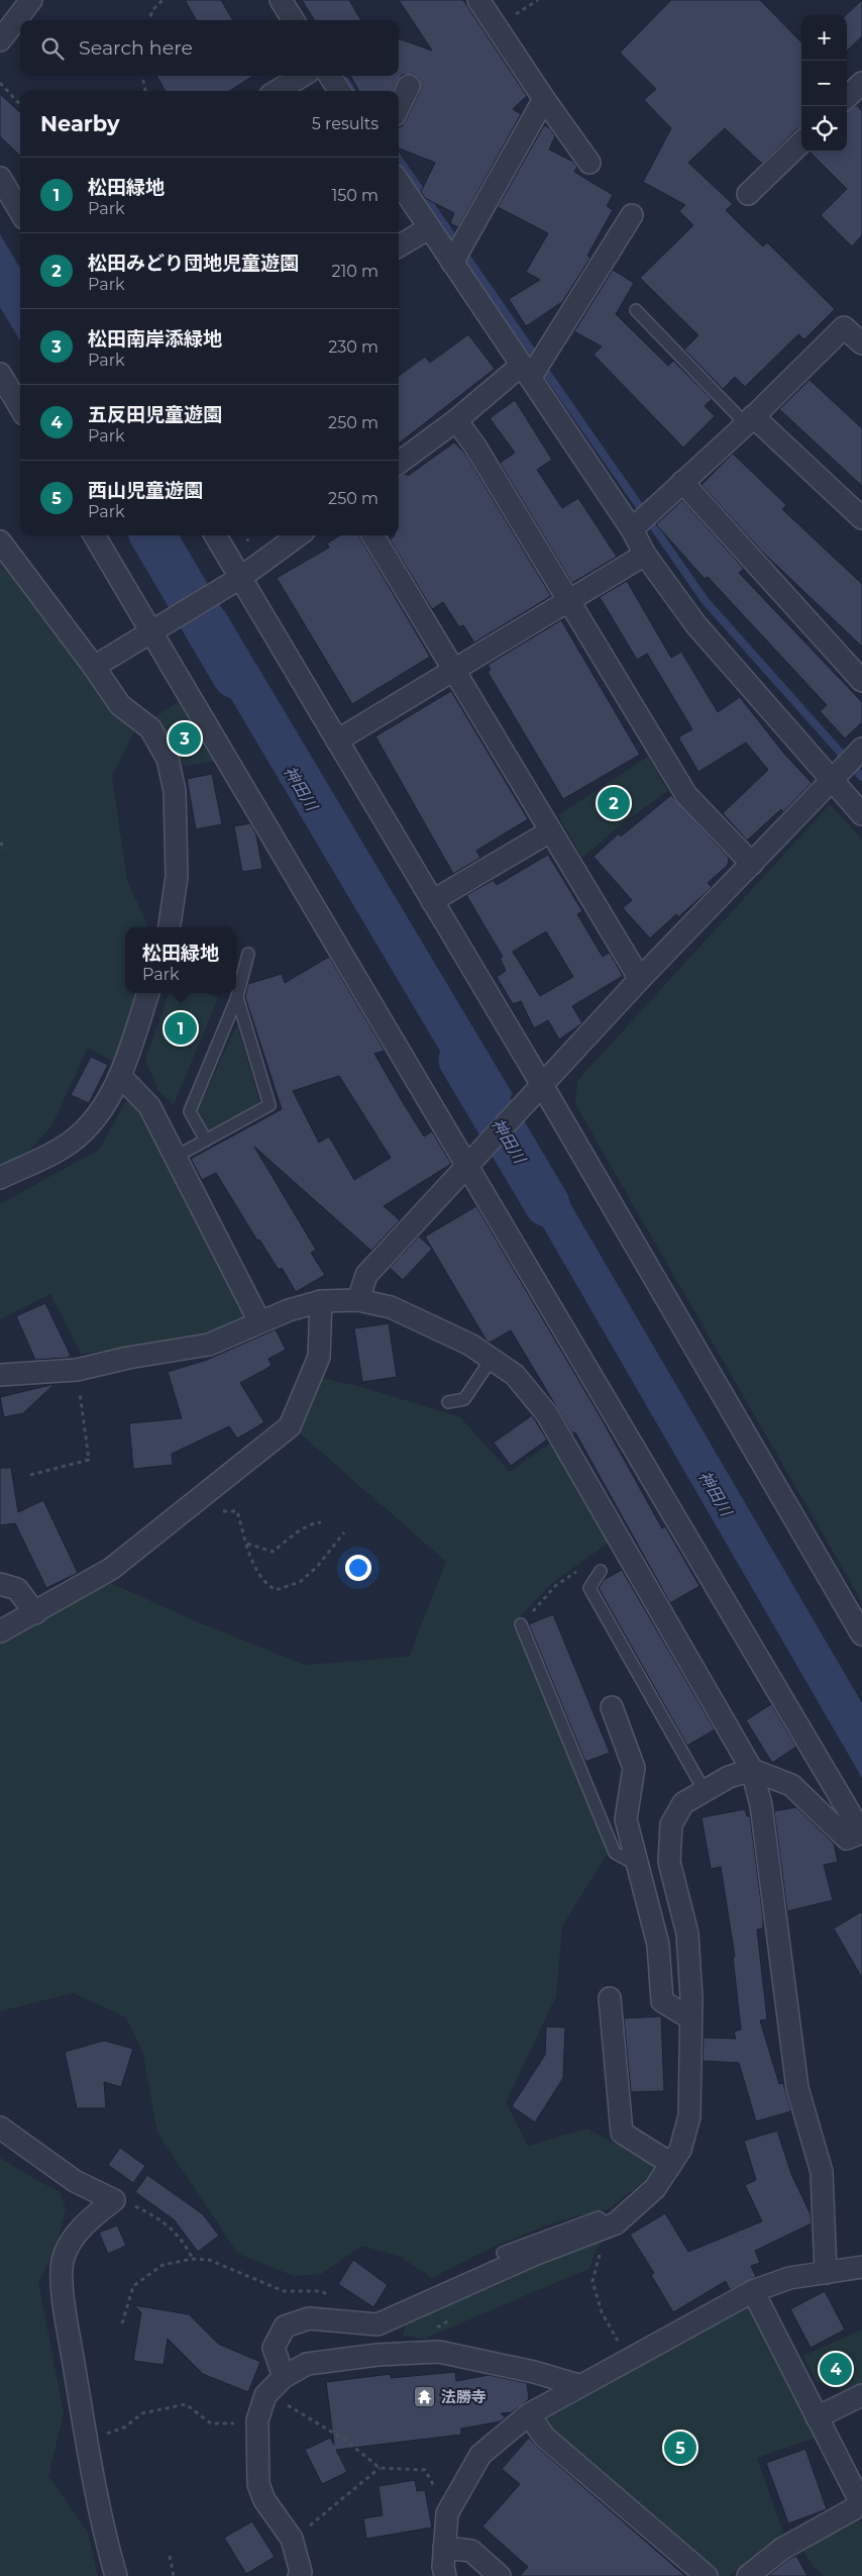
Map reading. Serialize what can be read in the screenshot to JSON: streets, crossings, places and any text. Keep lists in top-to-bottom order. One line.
{"water":["神田川"],"places":{"temple":["法勝寺"]},"page":{"map_buttons":["+","−"],"search":"Search here","heading":["Nearby","5 results"],"list":[{"mark":"1","name":"松田緑地","note":"Park","value":"150 m"},{"mark":"2","name":"松田みどり団地児童遊園","note":"Park","value":"210 m"},{"mark":"3","name":"松田南岸添緑地","note":"Park","value":"230 m"},{"mark":"4","name":"五反田児童遊園","note":"Park","value":"250 m"},{"mark":"5","name":"西山児童遊園","note":"Park","value":"250 m"}],"pins":["3","2","1","4","5"],"popup":["松田緑地","Park"]}}
